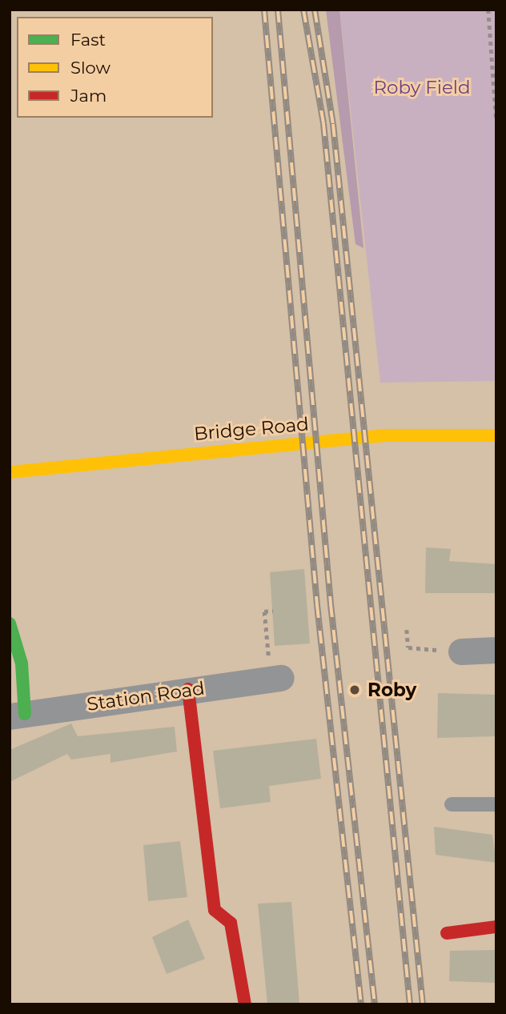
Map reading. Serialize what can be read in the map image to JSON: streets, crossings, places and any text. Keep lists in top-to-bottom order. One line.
{"streets":{"street":["Bridge Road","Station Road"]},"parks":["Roby Field"],"places":["Roby"],"legend":["Fast","Slow","Jam"]}
